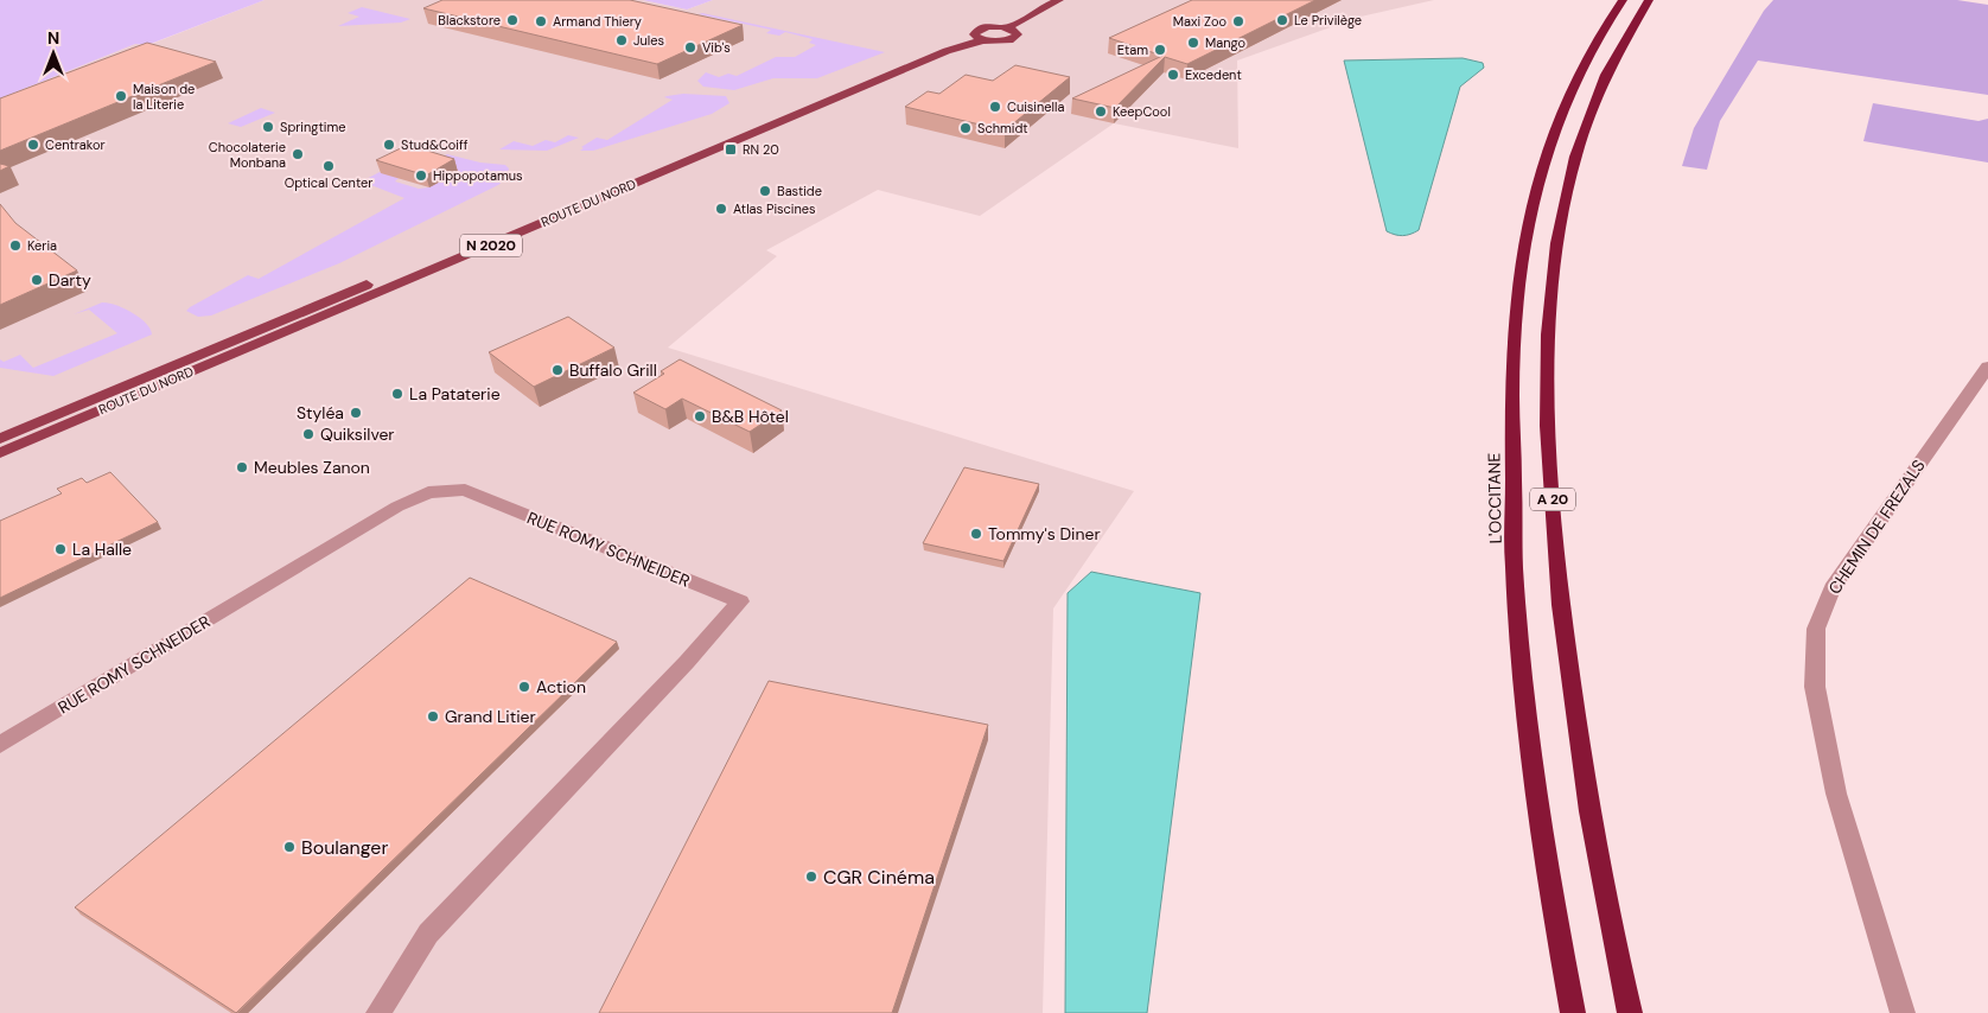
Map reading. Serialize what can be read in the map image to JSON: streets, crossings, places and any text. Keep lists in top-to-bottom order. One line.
{"streets":{"highway":["L'OCCITANE","A 20"],"main road":["ROUTE DU NORD","N 2020"],"street":["CHEMIN DE FREZALS","RUE ROMY SCHNEIDER"]},"places":{"other":["Blackstore","Le Privilège","Armand Thiery","Maxi Zoo","Jules","Mango","Vib's","Etam","Excedent","Maison de la Literie","Cuisinella","KeepCool","Springtime","Schmidt","Centrakor","Stud&Coiff","Chocolaterie Monbana","Optical Center","Hippopotamus","Bastide","Atlas Piscines","Keria","Darty","Buffalo Grill","La Pataterie","Styléa","B&B Hôtel","Quiksilver","Meubles Zanon","Tommy's Diner","La Halle","Action","Grand Litier","Boulanger","CGR Cinéma"],"transit":["RN 20"]},"north":"top"}
